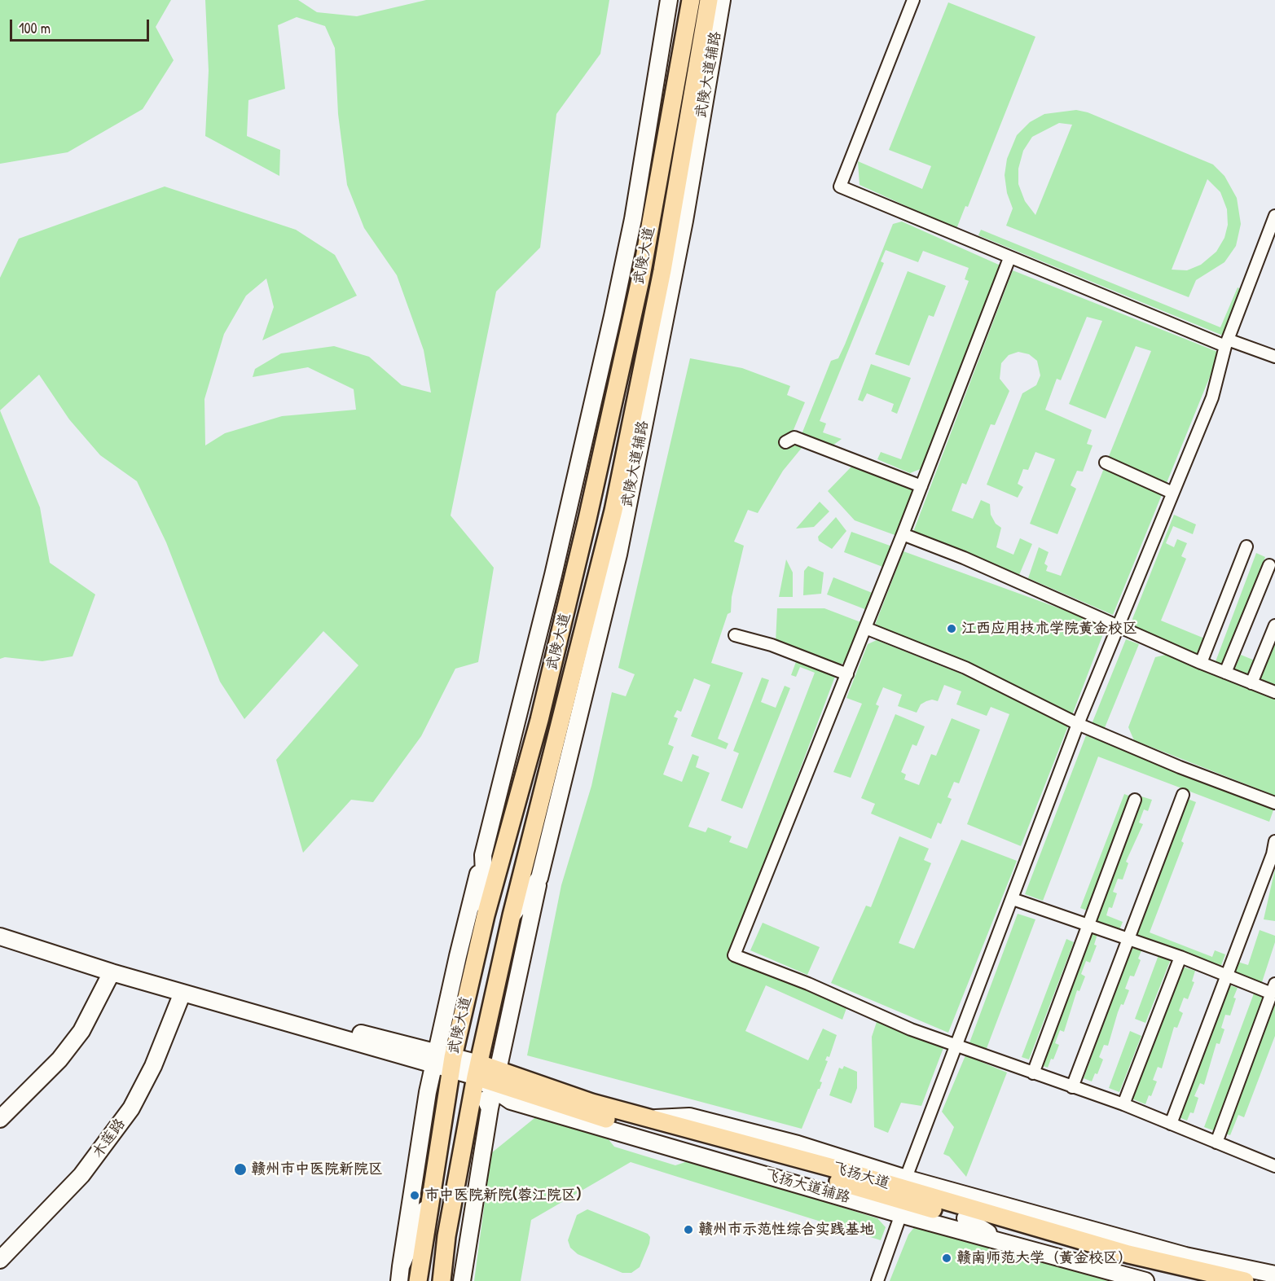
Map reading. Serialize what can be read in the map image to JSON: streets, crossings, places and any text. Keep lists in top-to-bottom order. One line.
{"streets":{"main road":["武陵大道","飞扬大道"],"street":["武陵大道辅路","木莲路"]},"crossings":[["武陵大道辅路","武陵大道"],["武陵大道","飞扬大道"]],"places":["江西应用技术学院黄金校区","赣州市中医院新院区","市中医院新院(蓉江院区)","赣州市示范性综合实践基地","赣南师范大学（黄金校区）"],"scale_bar":"100 m"}
